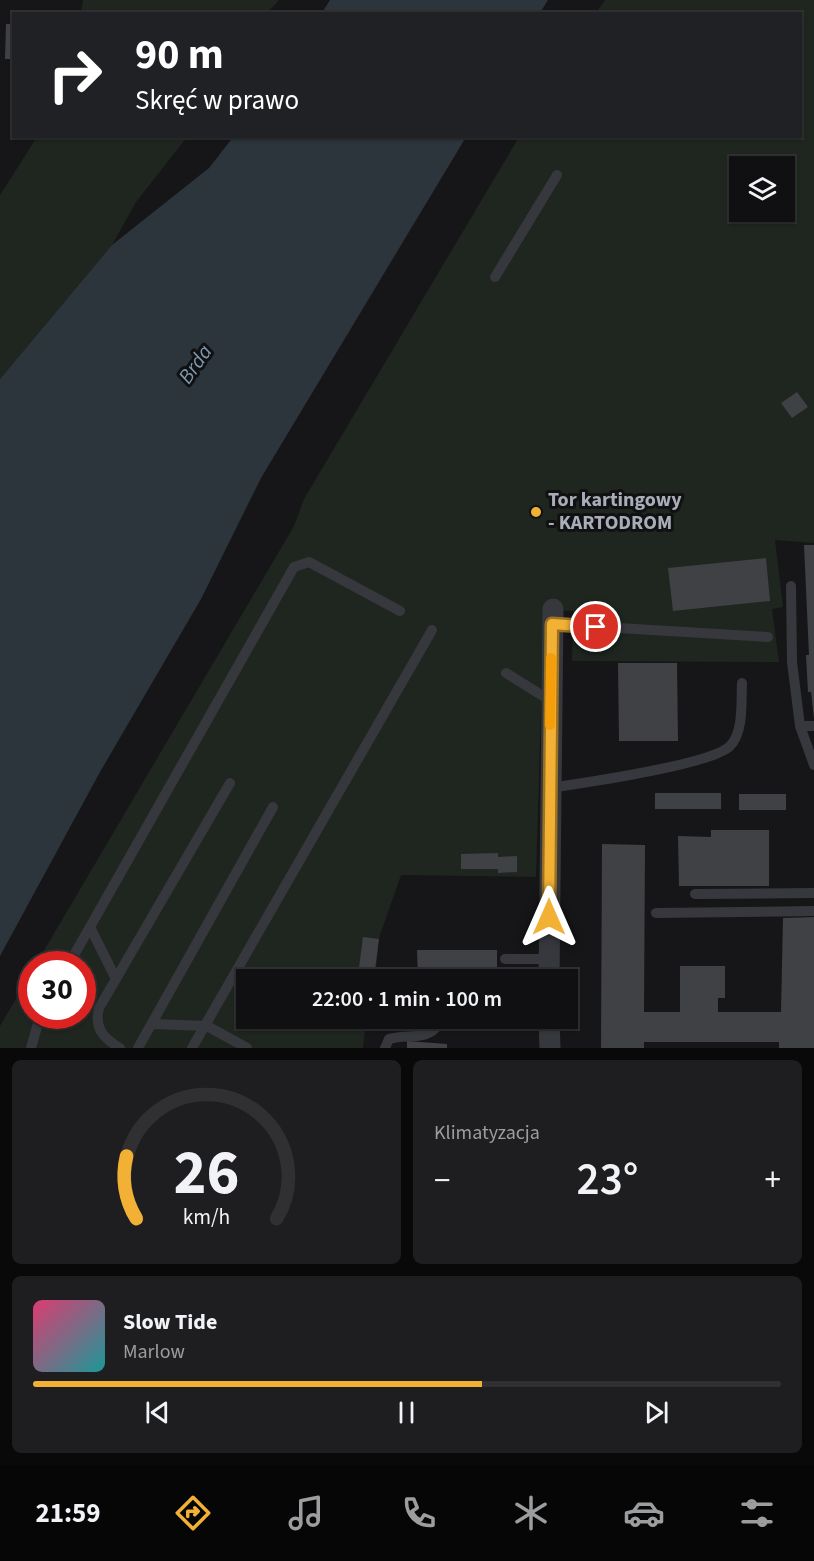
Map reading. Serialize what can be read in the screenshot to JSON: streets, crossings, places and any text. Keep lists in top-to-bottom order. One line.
{"water":["Brda"],"places":["Tor kartingowy - KARTODROM"],"page":{"turn":["90 m","Skręć w prawo"],"limit":"30","trip":"22:00 · 1 min · 100 m","tile":"Klimatyzacja","heat":["−","23°","+"],"song":["Slow Tide","Marlow"],"tabs":"21:59","gauge":["26","km/h"]}}
